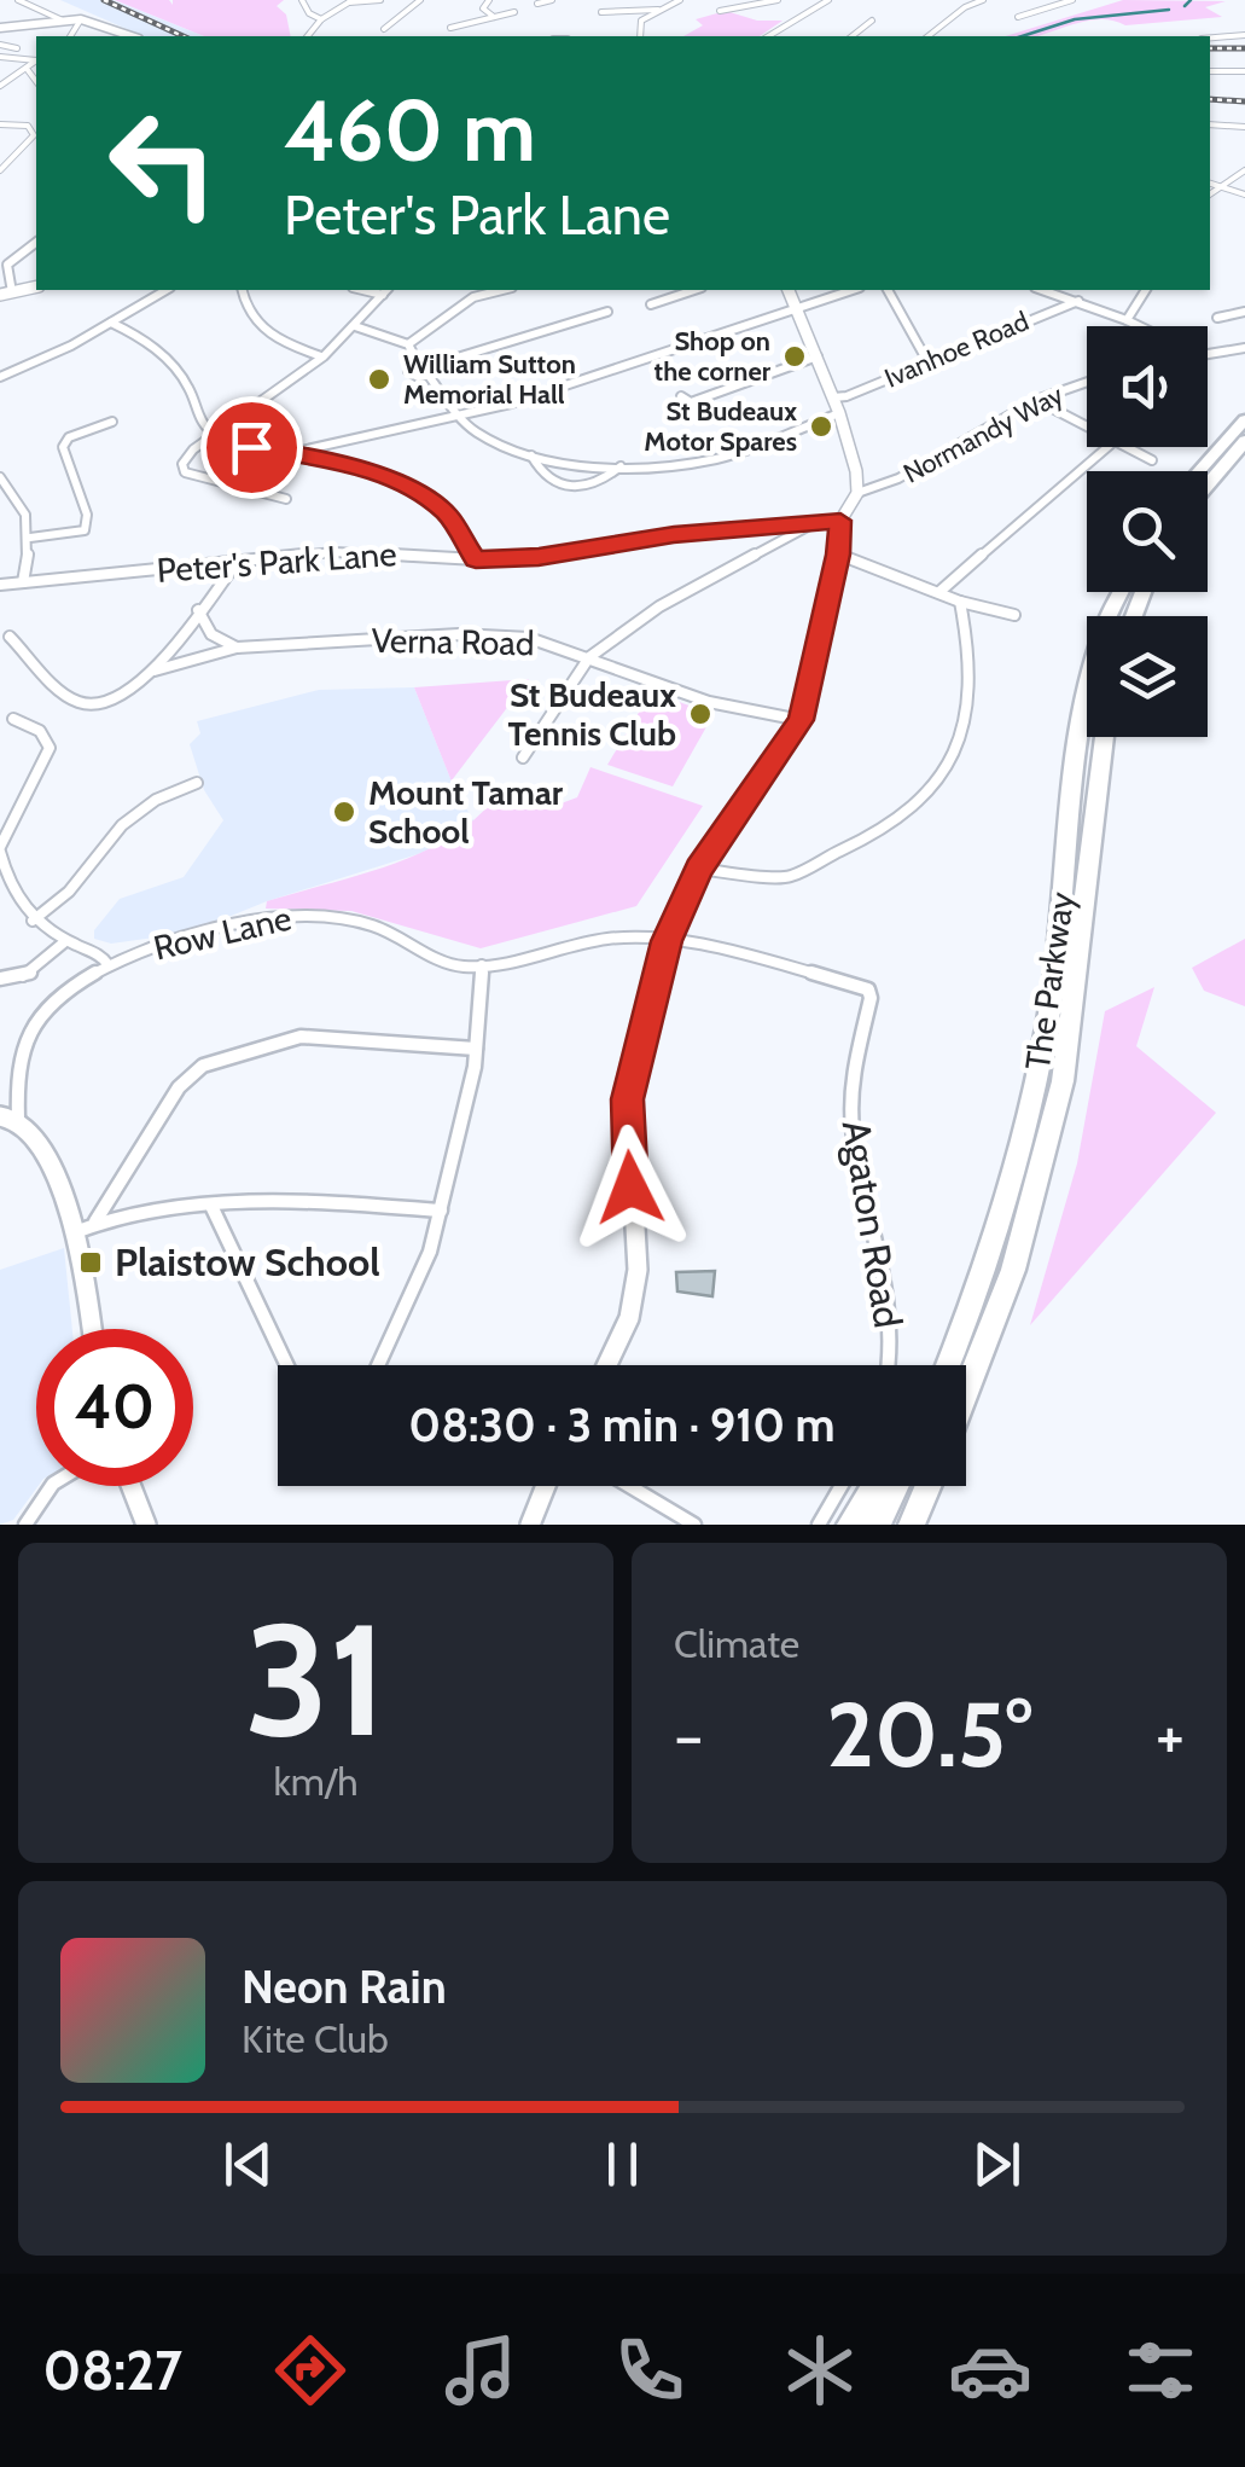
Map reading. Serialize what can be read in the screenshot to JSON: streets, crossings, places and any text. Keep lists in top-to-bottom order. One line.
{"streets":{"highway":["The Parkway"],"street":["Ivanhoe Road","Normandy Way","Peter's Park Lane","Verna Road","Row Lane","Agaton Road"]},"crossings":[["Row Lane","Agaton Road"]],"places":{"other":["Shop on the corner","William Sutton Memorial Hall","St Budeaux Motor Spares","St Budeaux Tennis Club","Mount Tamar School"],"transit":["Plaistow School"]},"page":{"turn":["460 m","Peter's Park Lane"],"limit":"40","trip":"08:30 · 3 min · 910 m","tile":[["31","km/h"],"Climate"],"heat":["−","20.5°","+"],"song":["Neon Rain","Kite Club"],"tabs":"08:27"}}
